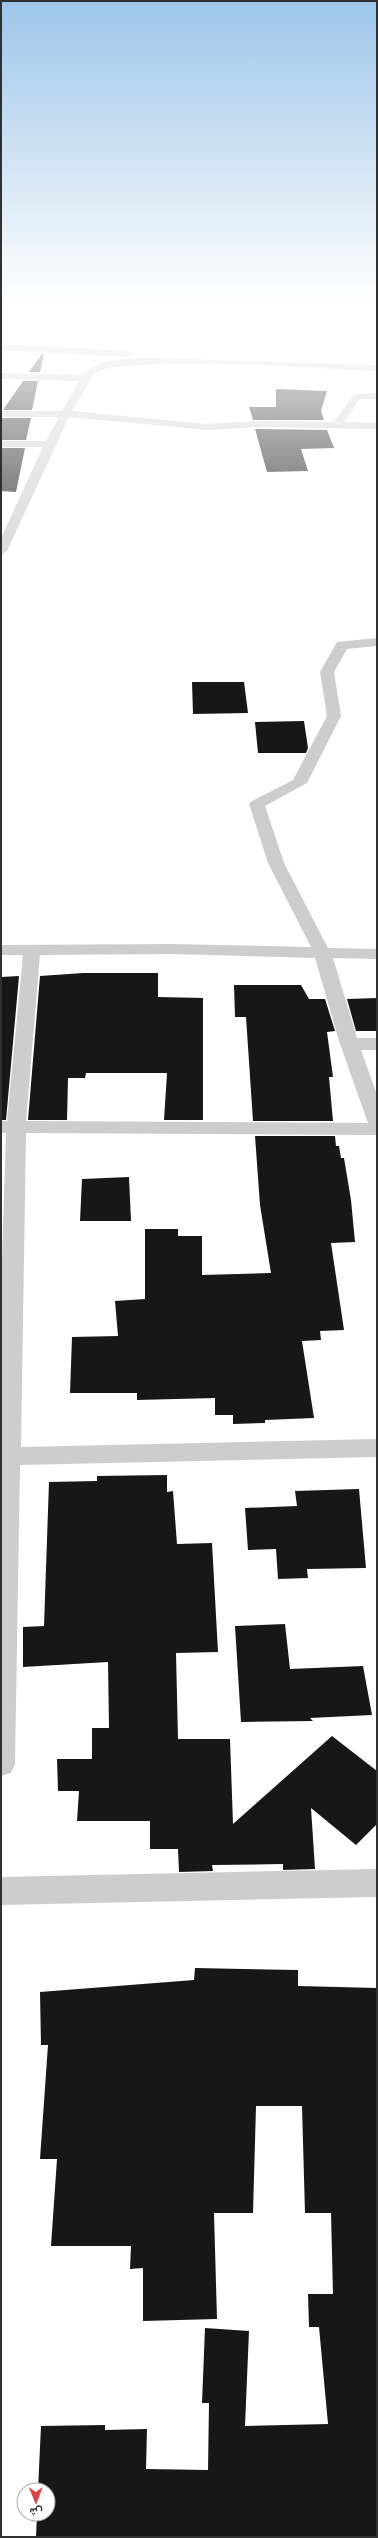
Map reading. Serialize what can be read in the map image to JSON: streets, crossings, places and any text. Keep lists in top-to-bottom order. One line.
{"north":"bottom"}
